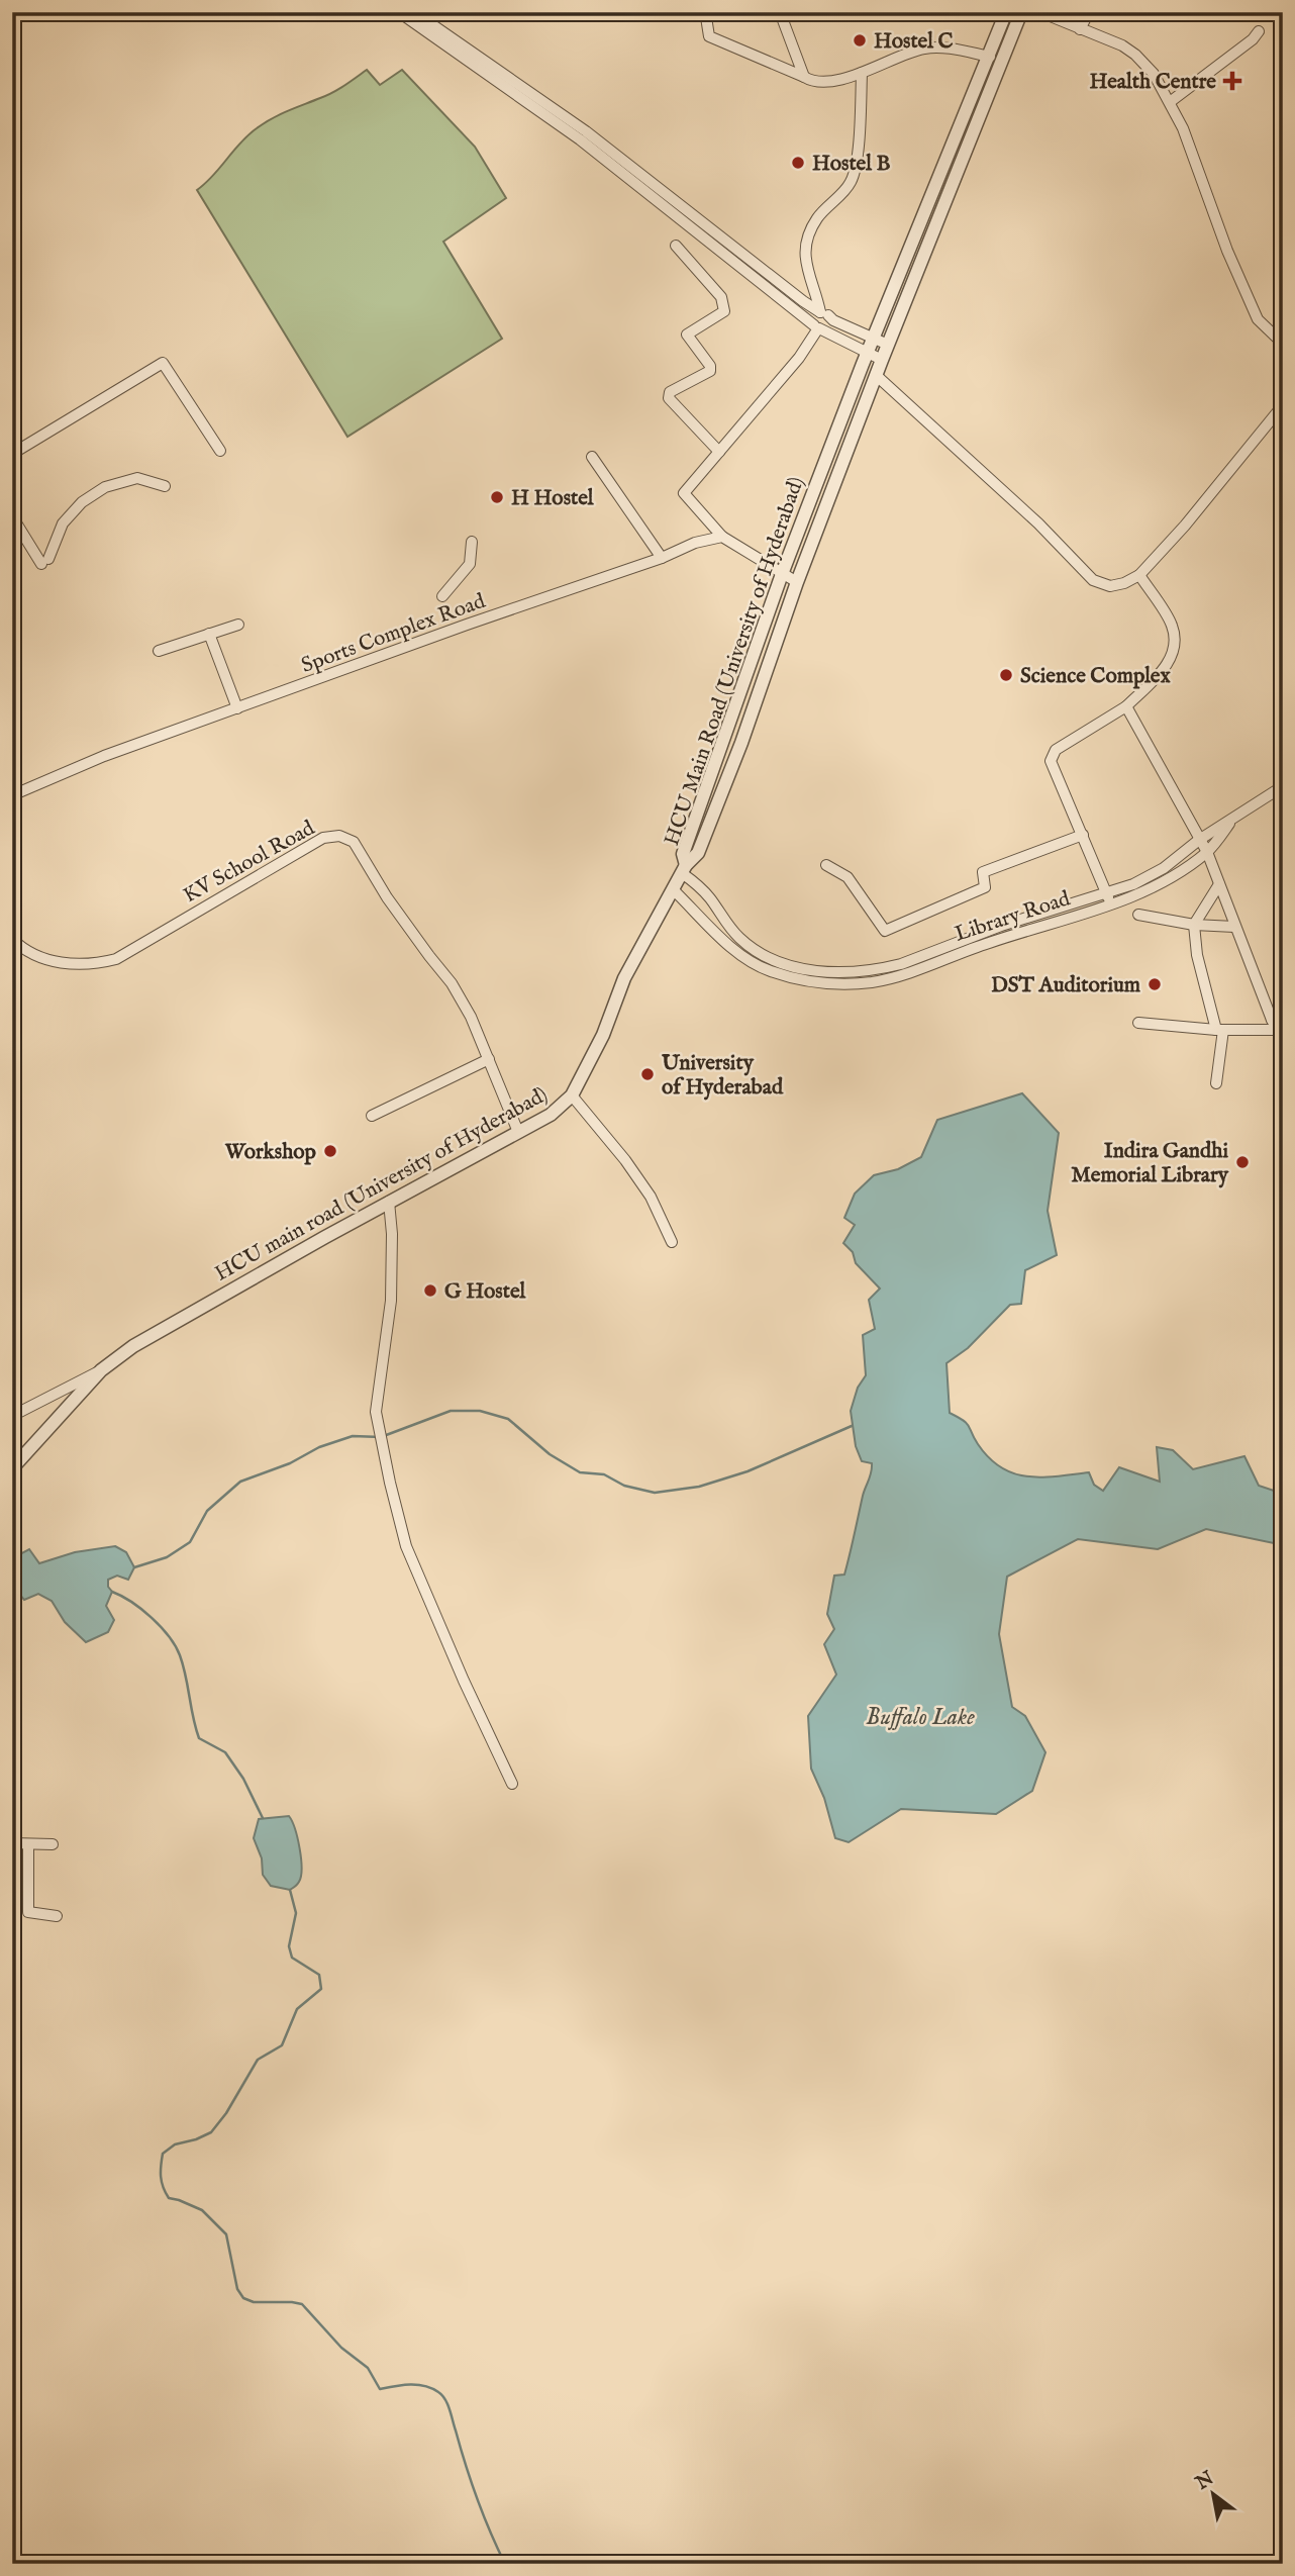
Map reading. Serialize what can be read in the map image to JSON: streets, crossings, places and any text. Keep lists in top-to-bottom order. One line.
{"streets":{"street":["Sports Complex Road","HCU Main Road (University of Hyderabad)","KV School Road","Library Road","HCU main road (University of Hyderabad)"]},"crossings":[["HCU Main Road (University of Hyderabad)","HCU main road (University of Hyderabad)"],["KV School Road","HCU main road (University of Hyderabad)"],["Library Road","HCU main road (University of Hyderabad)"]],"water":["Buffalo Lake"],"places":{"other":["Hostel C","Hostel B","H Hostel","Science Complex","DST Auditorium","University of Hyderabad","Workshop","Indira Gandhi Memorial Library","G Hostel"],"health":["Health Centre"]},"north":"top left"}
